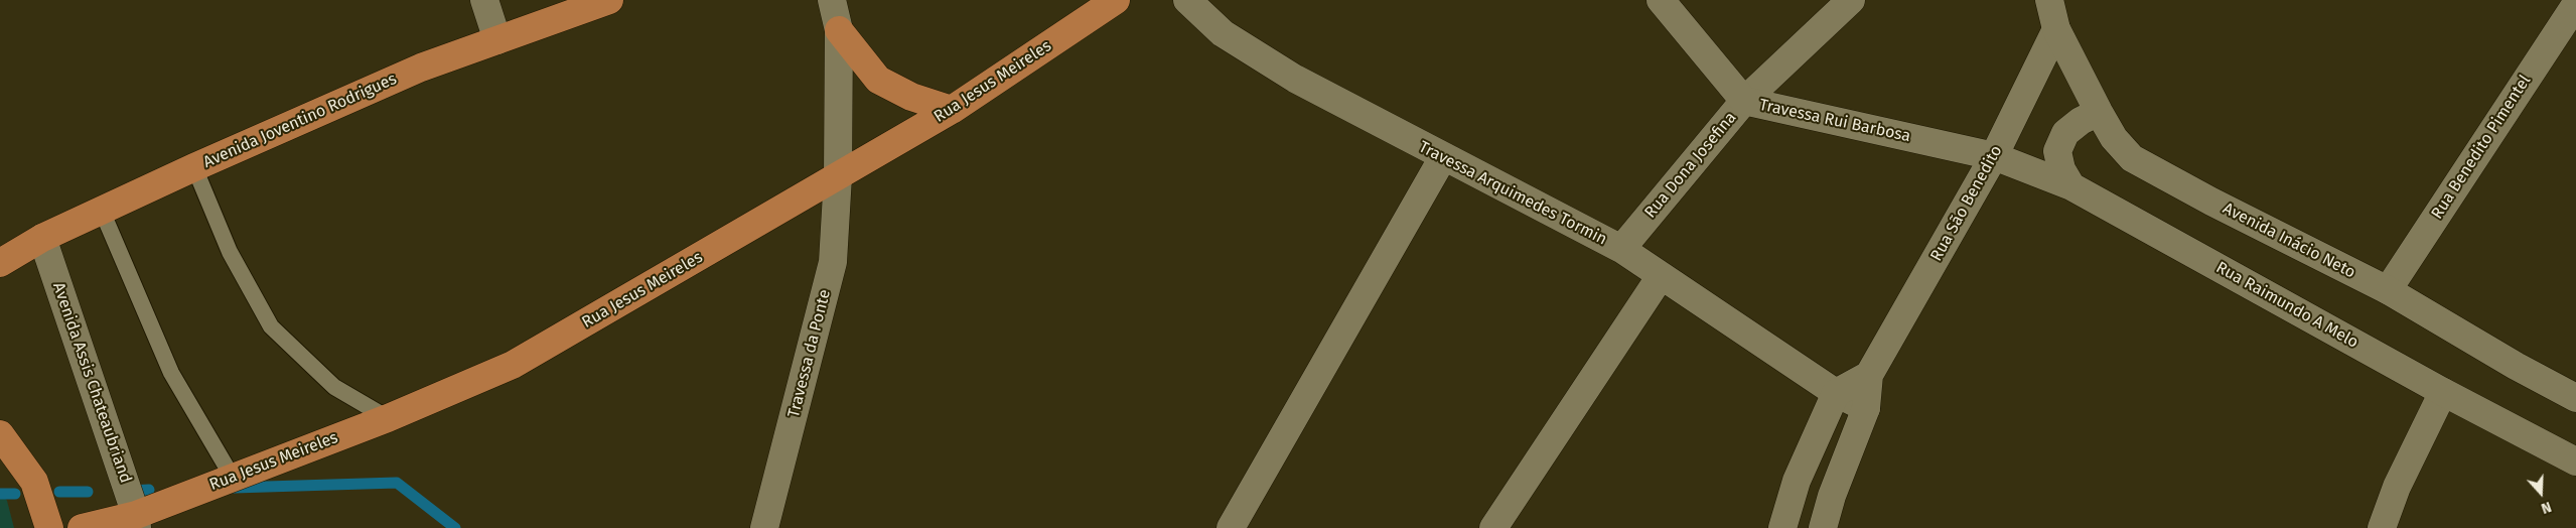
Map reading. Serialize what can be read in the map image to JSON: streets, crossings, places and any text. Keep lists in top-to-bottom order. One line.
{"streets":{"main road":["Rua Jesus Meireles","Avenida Joventino Rodrigues"],"street":["Travessa Rui Barbosa","Rua Benedito Pimentel","Rua Dona Josefina","Travessa Arquimedes Tormin","Rua São Benedito","Avenida Inácio Neto","Rua Raimundo A Melo","Travessa da Ponte","Avenida Assis Chateaubriand"]},"crossings":[["Rua Jesus Meireles","Travessa da Ponte"],["Rua Jesus Meireles","Avenida Assis Chateaubriand"],["Avenida Joventino Rodrigues","Avenida Assis Chateaubriand"],["Travessa Rui Barbosa","Rua Dona Josefina"],["Travessa Rui Barbosa","Rua São Benedito"],["Travessa Rui Barbosa","Rua Raimundo A Melo"],["Rua Benedito Pimentel","Avenida Inácio Neto"],["Rua Dona Josefina","Travessa Arquimedes Tormin"],["Travessa Arquimedes Tormin","Rua São Benedito"],["Rua São Benedito","Avenida Inácio Neto"],["Rua São Benedito","Rua Raimundo A Melo"]],"north":"bottom"}
